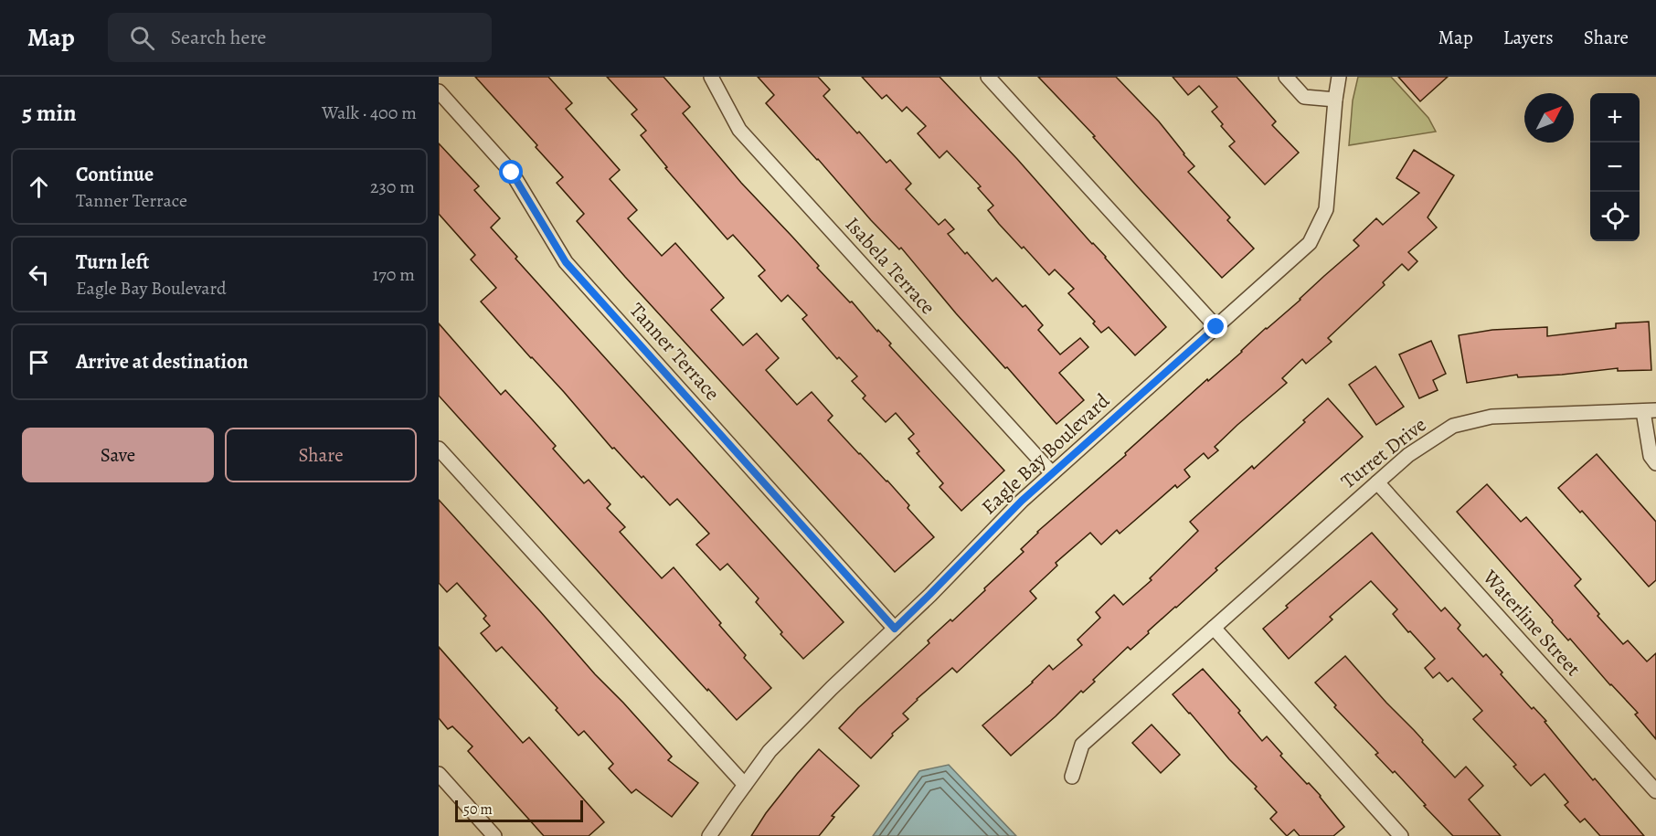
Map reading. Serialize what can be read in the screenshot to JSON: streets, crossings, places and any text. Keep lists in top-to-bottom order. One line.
{"streets":{"street":["Isabela Terrace","Tanner Terrace","Turret Drive","Eagle Bay Boulevard","Waterline Street"]},"crossings":[["Isabela Terrace","Eagle Bay Boulevard"],["Tanner Terrace","Eagle Bay Boulevard"],["Turret Drive","Waterline Street"]],"scale_bar":"50 m","north":"top right","page":{"header":"Map","search":"Search here","nav":["Map","Layers","Share"],"heading":["5 min","Walk · 400 m"],"map_buttons":["+","−"],"list":[["Continue","Tanner Terrace","230 m"],["Turn left","Eagle Bay Boulevard","170 m"],"Arrive at destination"],"buttons":["Save","Share"],"scale":"50 m"}}
